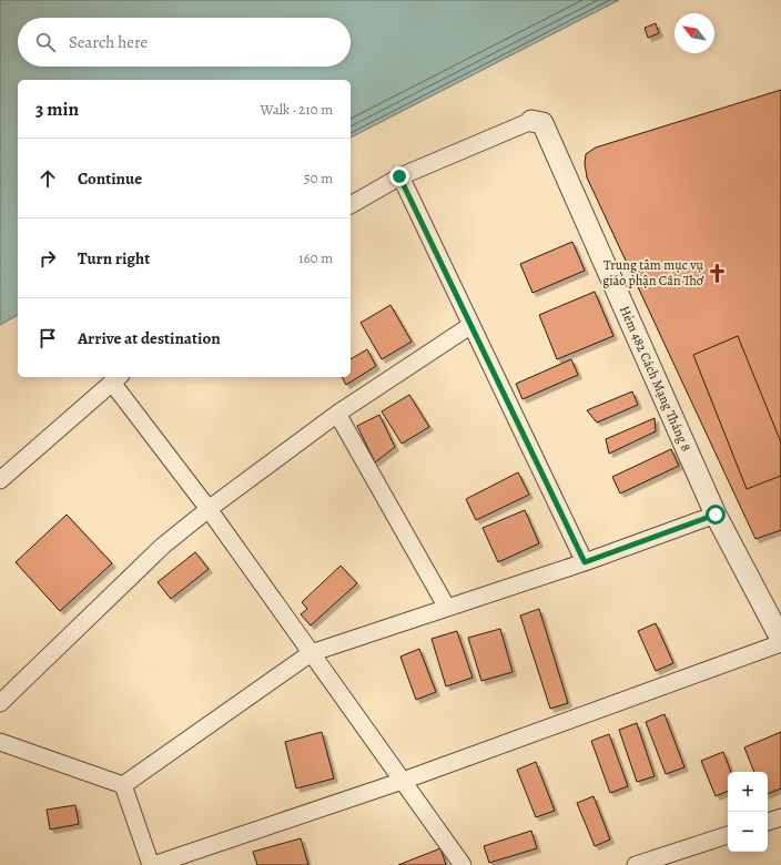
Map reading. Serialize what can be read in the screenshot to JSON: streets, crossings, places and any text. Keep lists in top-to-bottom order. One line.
{"streets":{"street":["Hẻm 482 Cách Mạng Tháng 8"]},"places":{"church":["Trung tâm mục vụ giáo phận Cần Thơ"]},"north":"top left","page":{"search":"Search here","heading":["3 min","Walk · 210 m"],"list":[["Continue","50 m"],["Turn right","160 m"],"Arrive at destination"],"map_buttons":["+","−"]}}
